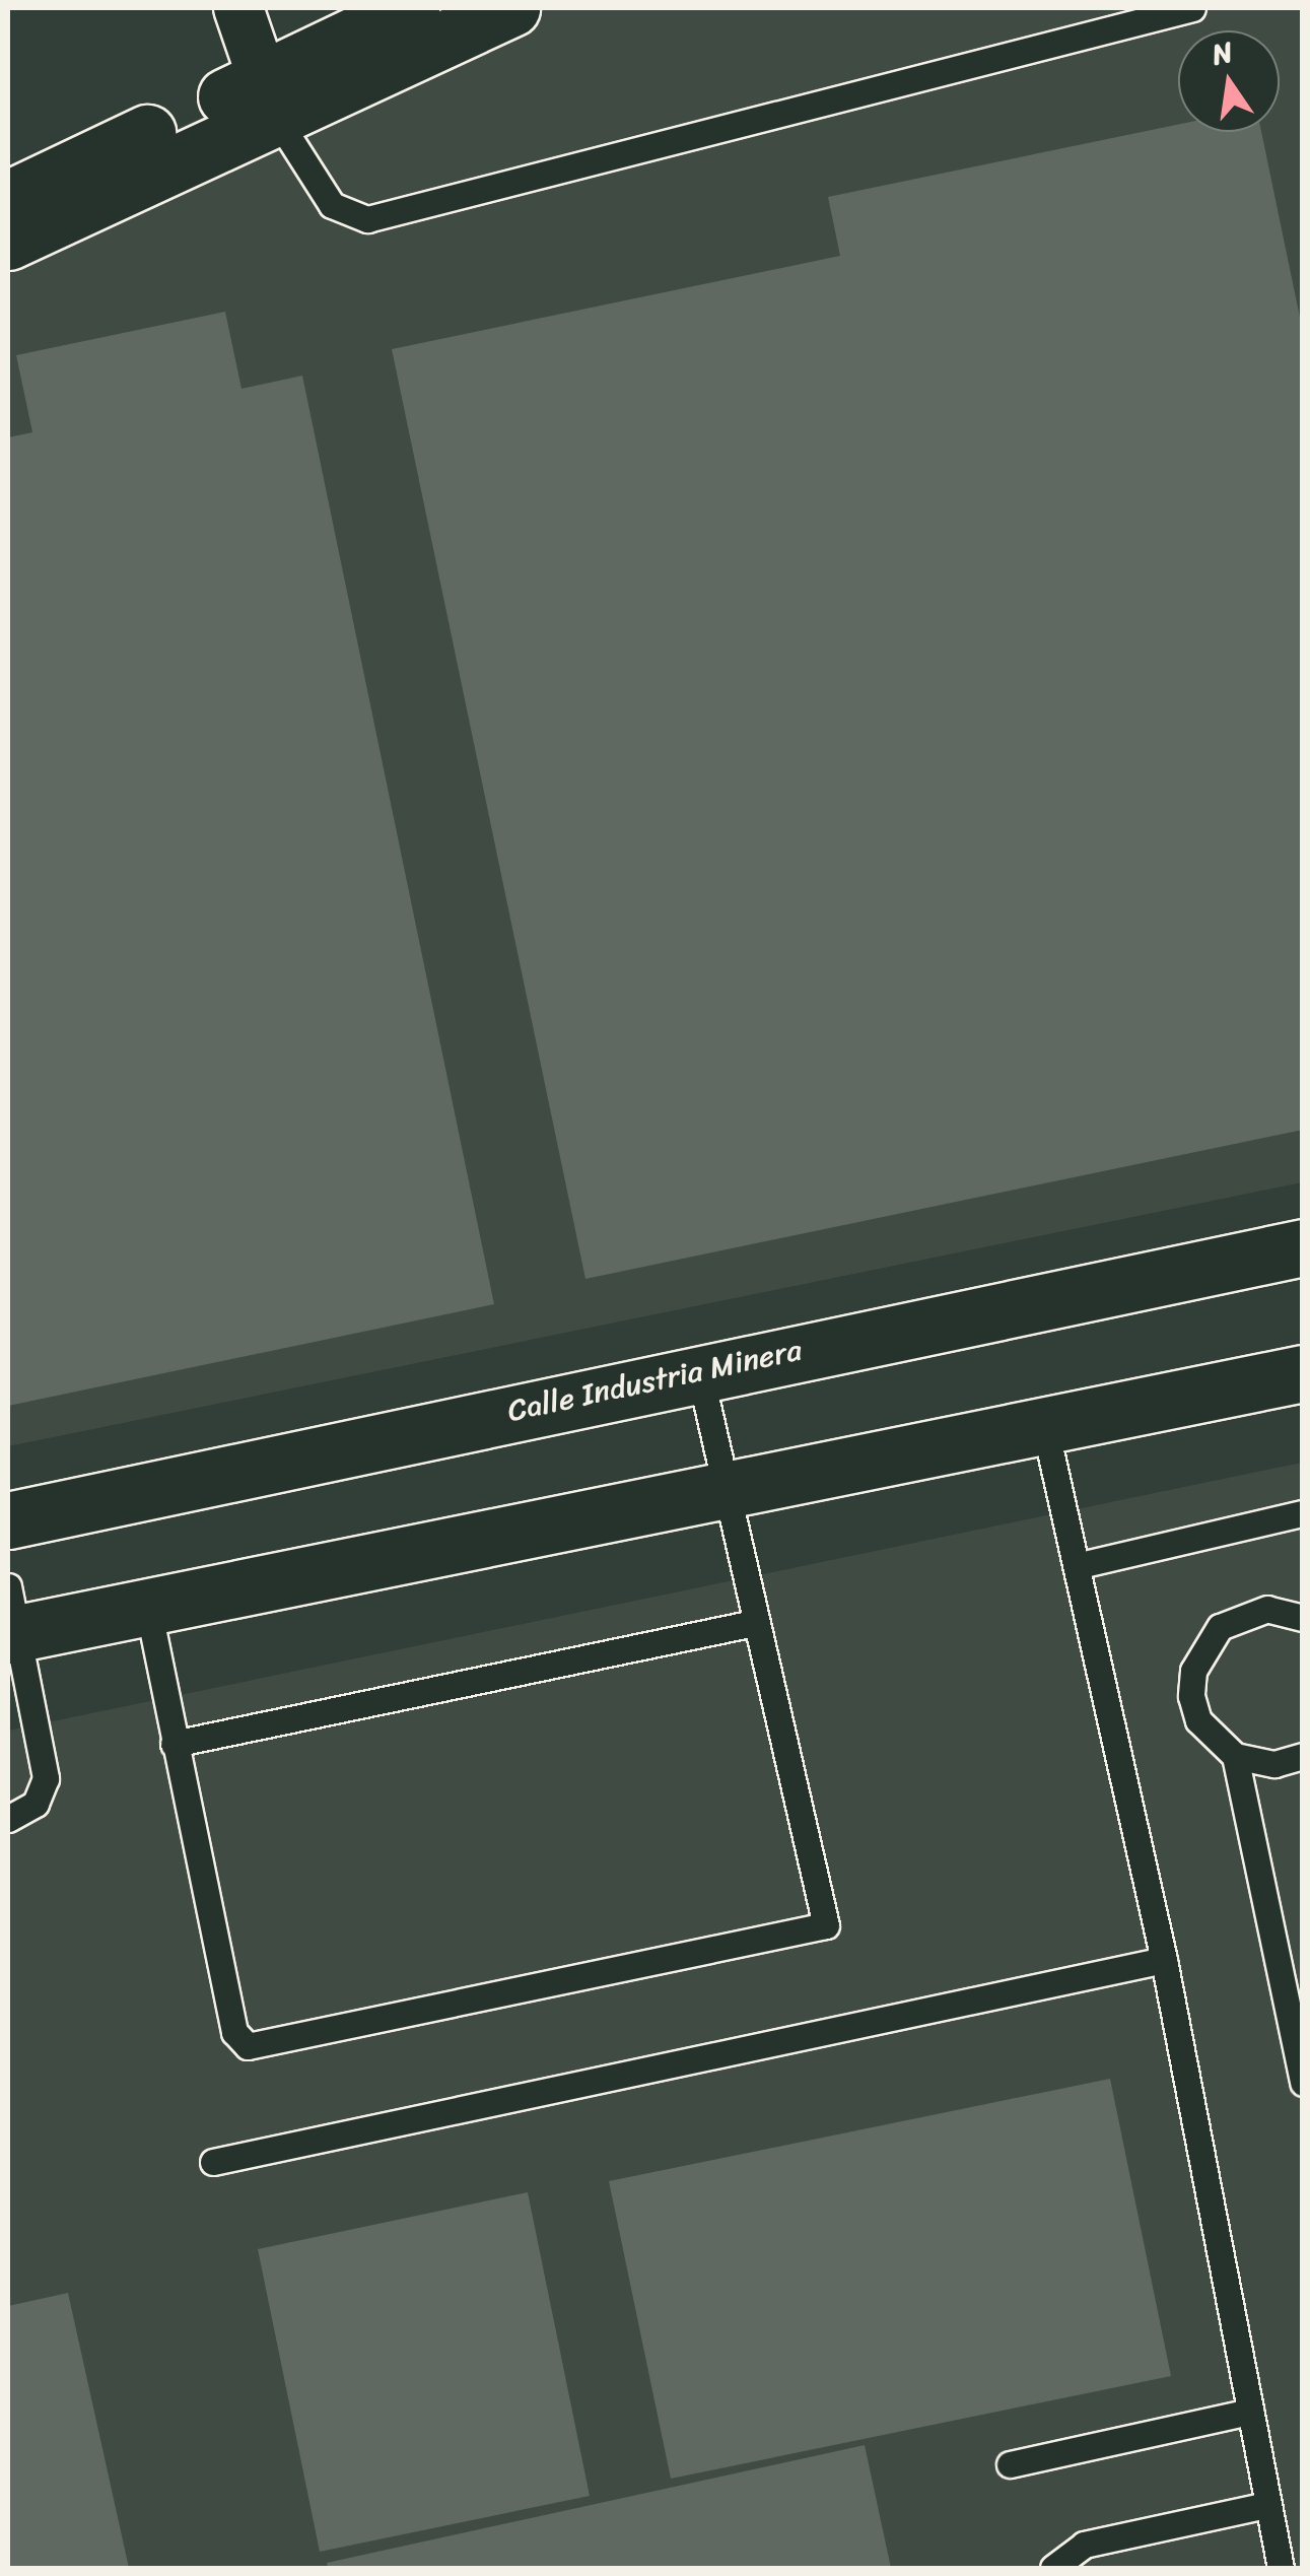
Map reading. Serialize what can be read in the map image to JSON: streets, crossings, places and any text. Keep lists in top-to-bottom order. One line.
{"streets":{"main road":["Calle Industria Minera"]},"north":"top"}
